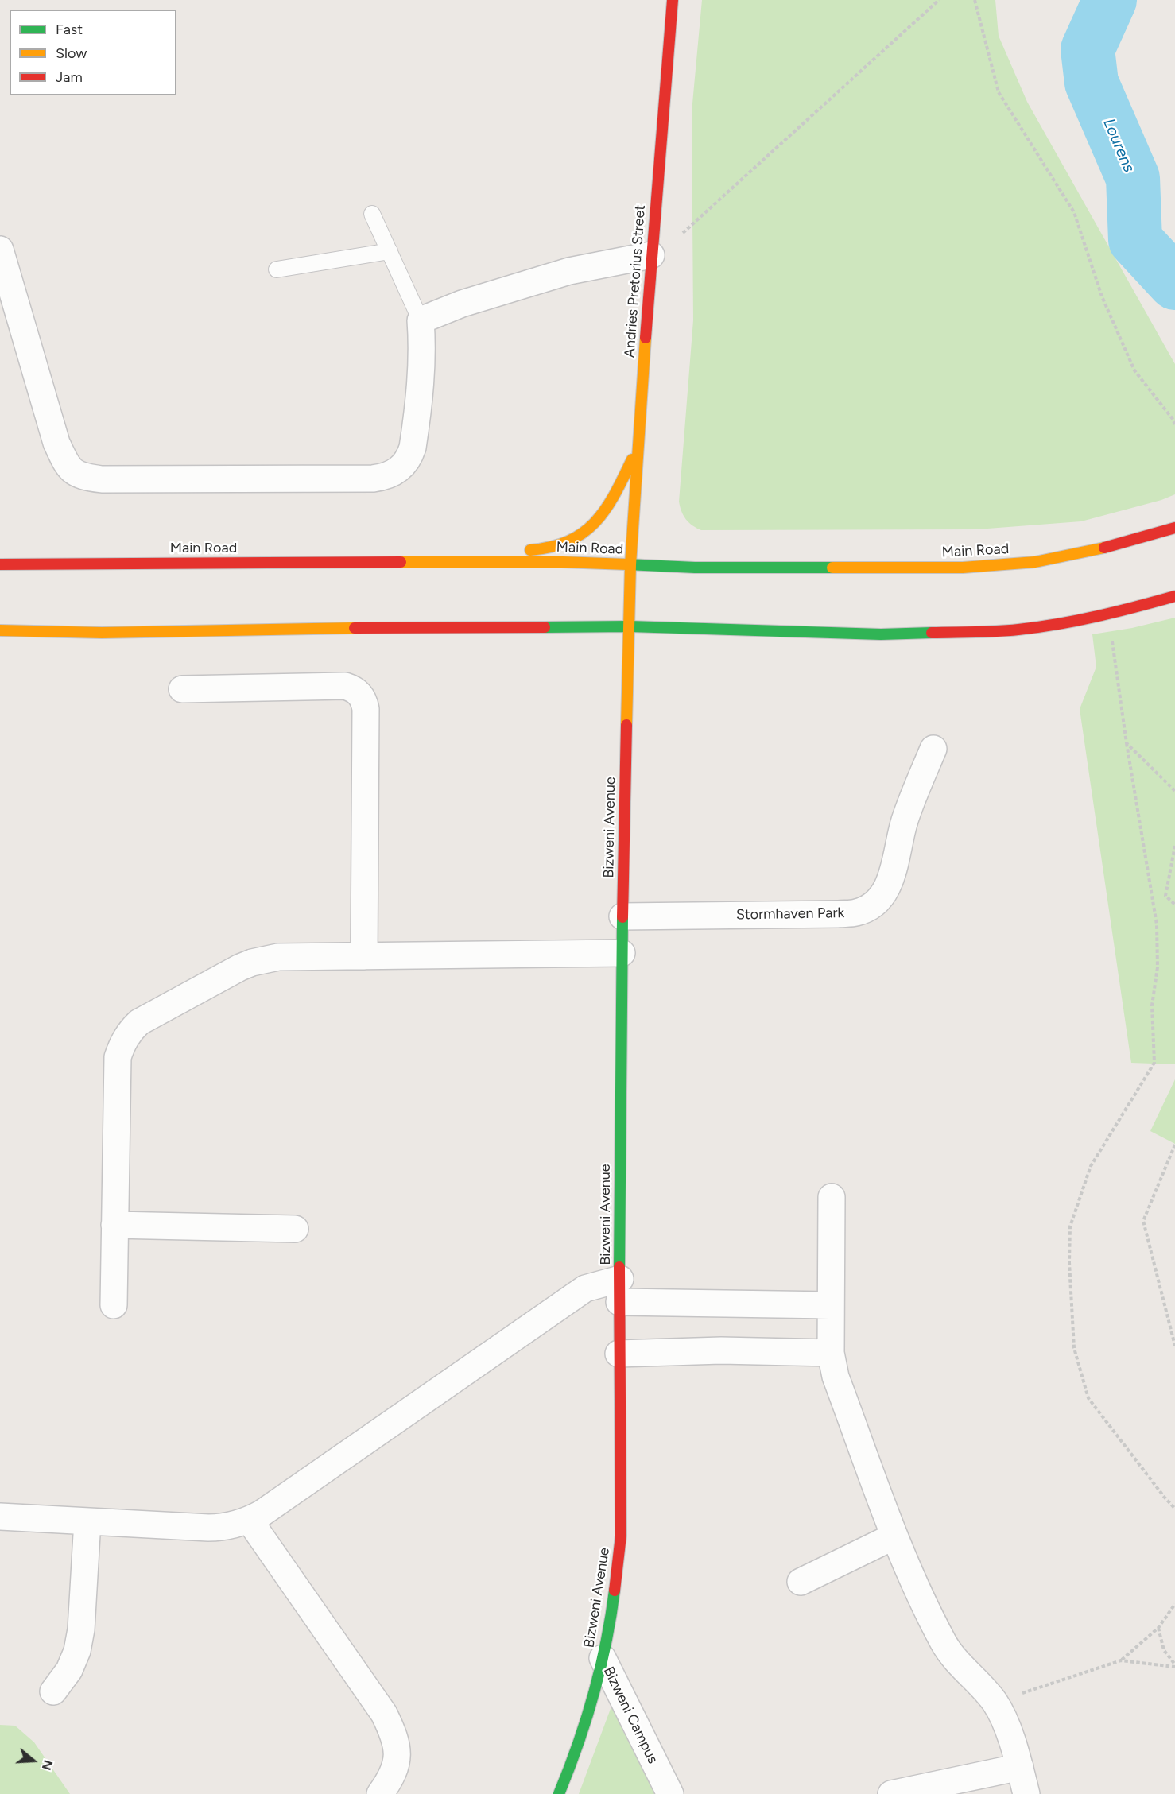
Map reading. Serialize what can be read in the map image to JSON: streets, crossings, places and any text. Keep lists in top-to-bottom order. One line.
{"streets":{"main road":["Andries Pretorius Street","Main Road","Bizweni Avenue"],"street":["Stormhaven Park","Bizweni Campus"]},"crossings":[["Andries Pretorius Street","Main Road"],["Andries Pretorius Street","Bizweni Avenue"],["Main Road","Bizweni Avenue"],["Bizweni Avenue","Stormhaven Park"],["Bizweni Avenue","Bizweni Campus"]],"water":["Lourens"],"legend":["Fast","Slow","Jam"],"north":"right"}
